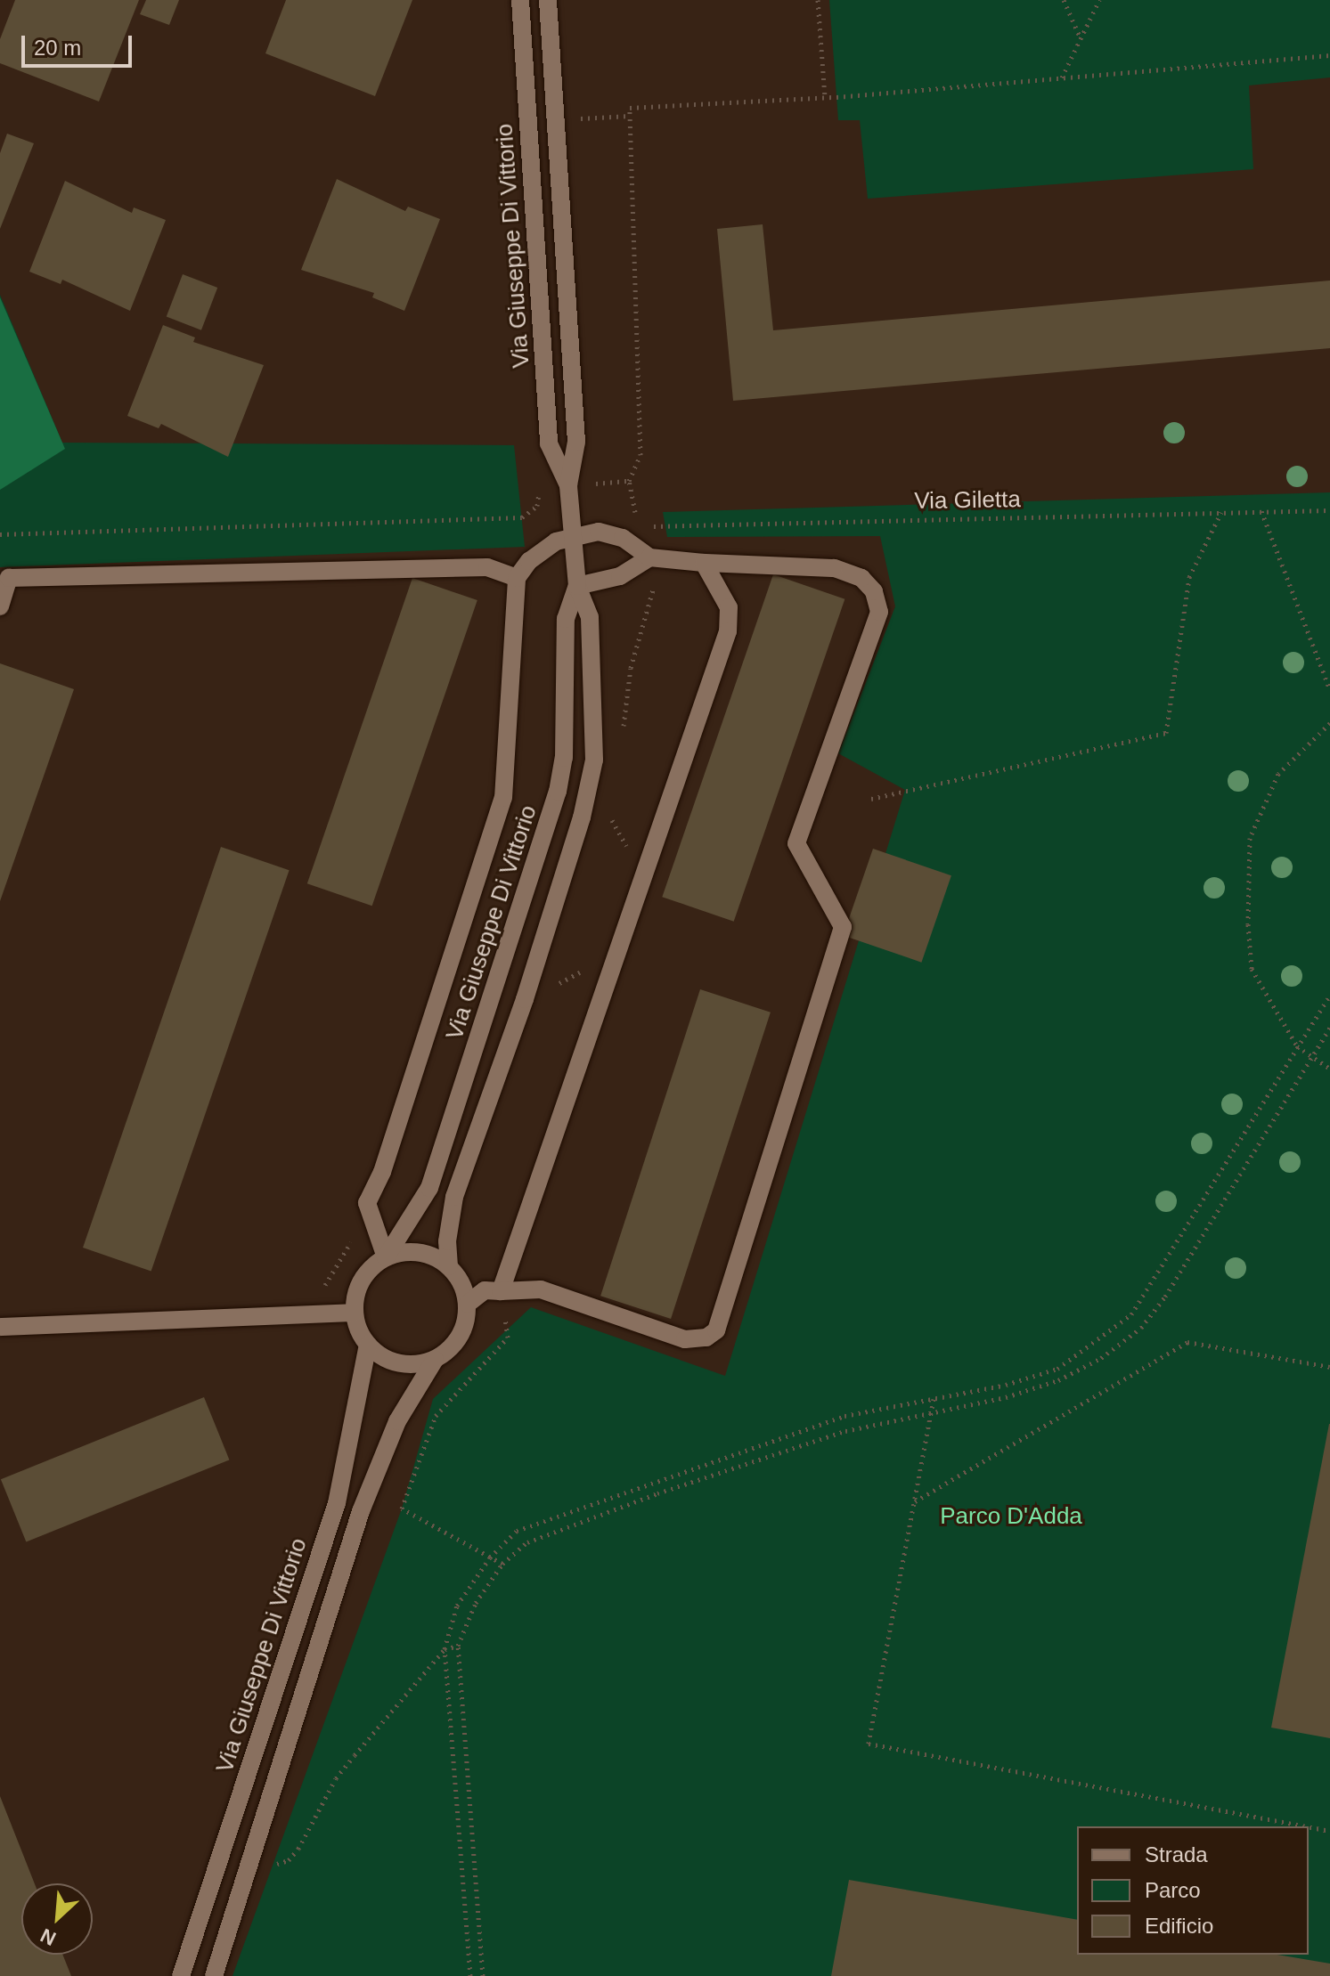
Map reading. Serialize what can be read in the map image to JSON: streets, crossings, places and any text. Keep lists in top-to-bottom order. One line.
{"streets":{"street":["Via Giuseppe Di Vittorio"],"path":["Via Giletta"]},"parks":["Parco D'Adda"],"legend":["Strada","Parco","Edificio"],"scale_bar":"20 m","north":"bottom left"}
